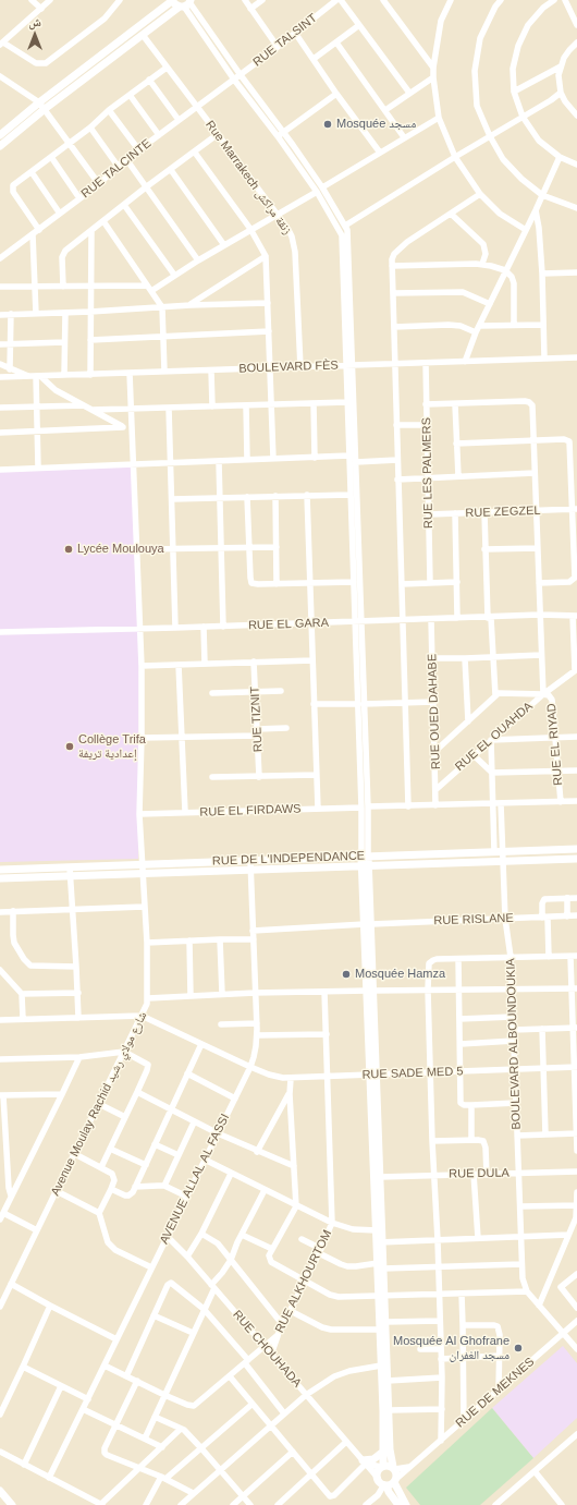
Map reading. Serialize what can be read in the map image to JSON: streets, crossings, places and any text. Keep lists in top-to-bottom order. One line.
{"streets":{"street":["RUE TALSINT","RUE TALCINTE","Rue Marrakech زنقة مراكش","BOULEVARD FÈS","RUE LES PALMERS","RUE ZEGZEL","RUE EL GARA","RUE OUED DAHABE","RUE TIZNIT","RUE EL OUAHDA","RUE EL RIYAD","RUE EL FIRDAWS","RUE DE L'INDEPENDANCE","RUE RISLANE","BOULEVARD ALBOUNDOUKIA","RUE SADE MED 5","Avenue Moulay Rachid شارع مولاي رشيد","RUE DULA","AVENUE ALLAL AL FASSI","RUE ALKHOURTOM","RUE CHOUHADA","RUE DE MEKNES"]},"crossings":[["RUE TALSINT","RUE TALCINTE"],["RUE TALCINTE","Rue Marrakech زنقة مراكش"],["Rue Marrakech زنقة مراكش","BOULEVARD FÈS"],["BOULEVARD FÈS","RUE LES PALMERS"],["BOULEVARD FÈS","Avenue Moulay Rachid شارع مولاي رشيد"],["RUE LES PALMERS","RUE ZEGZEL"],["RUE ZEGZEL","RUE EL RIYAD"],["RUE EL GARA","RUE OUED DAHABE"],["RUE EL GARA","RUE EL RIYAD"],["RUE EL GARA","Avenue Moulay Rachid شارع مولاي رشيد"],["RUE OUED DAHABE","RUE EL OUAHDA"],["RUE OUED DAHABE","RUE EL FIRDAWS"],["RUE EL OUAHDA","RUE EL RIYAD"],["RUE EL RIYAD","RUE EL FIRDAWS"],["RUE EL FIRDAWS","Avenue Moulay Rachid شارع مولاي رشيد"],["RUE DE L'INDEPENDANCE","BOULEVARD ALBOUNDOUKIA"],["RUE DE L'INDEPENDANCE","Avenue Moulay Rachid شارع مولاي رشيد"],["RUE DE L'INDEPENDANCE","AVENUE ALLAL AL FASSI"],["RUE RISLANE","BOULEVARD ALBOUNDOUKIA"],["RUE RISLANE","AVENUE ALLAL AL FASSI"],["BOULEVARD ALBOUNDOUKIA","RUE SADE MED 5"],["BOULEVARD ALBOUNDOUKIA","RUE DULA"],["RUE SADE MED 5","Avenue Moulay Rachid شارع مولاي رشيد"],["RUE SADE MED 5","AVENUE ALLAL AL FASSI"],["AVENUE ALLAL AL FASSI","RUE CHOUHADA"],["RUE ALKHOURTOM","RUE CHOUHADA"],["RUE CHOUHADA","RUE DE MEKNES"]],"places":["Mosquée مسجد","Lycée Moulouya","Collège Trifa إعدادية تريفة","Mosquée Hamza","Mosquée Al Ghofrane مسجد الغفران"],"north":"top"}
